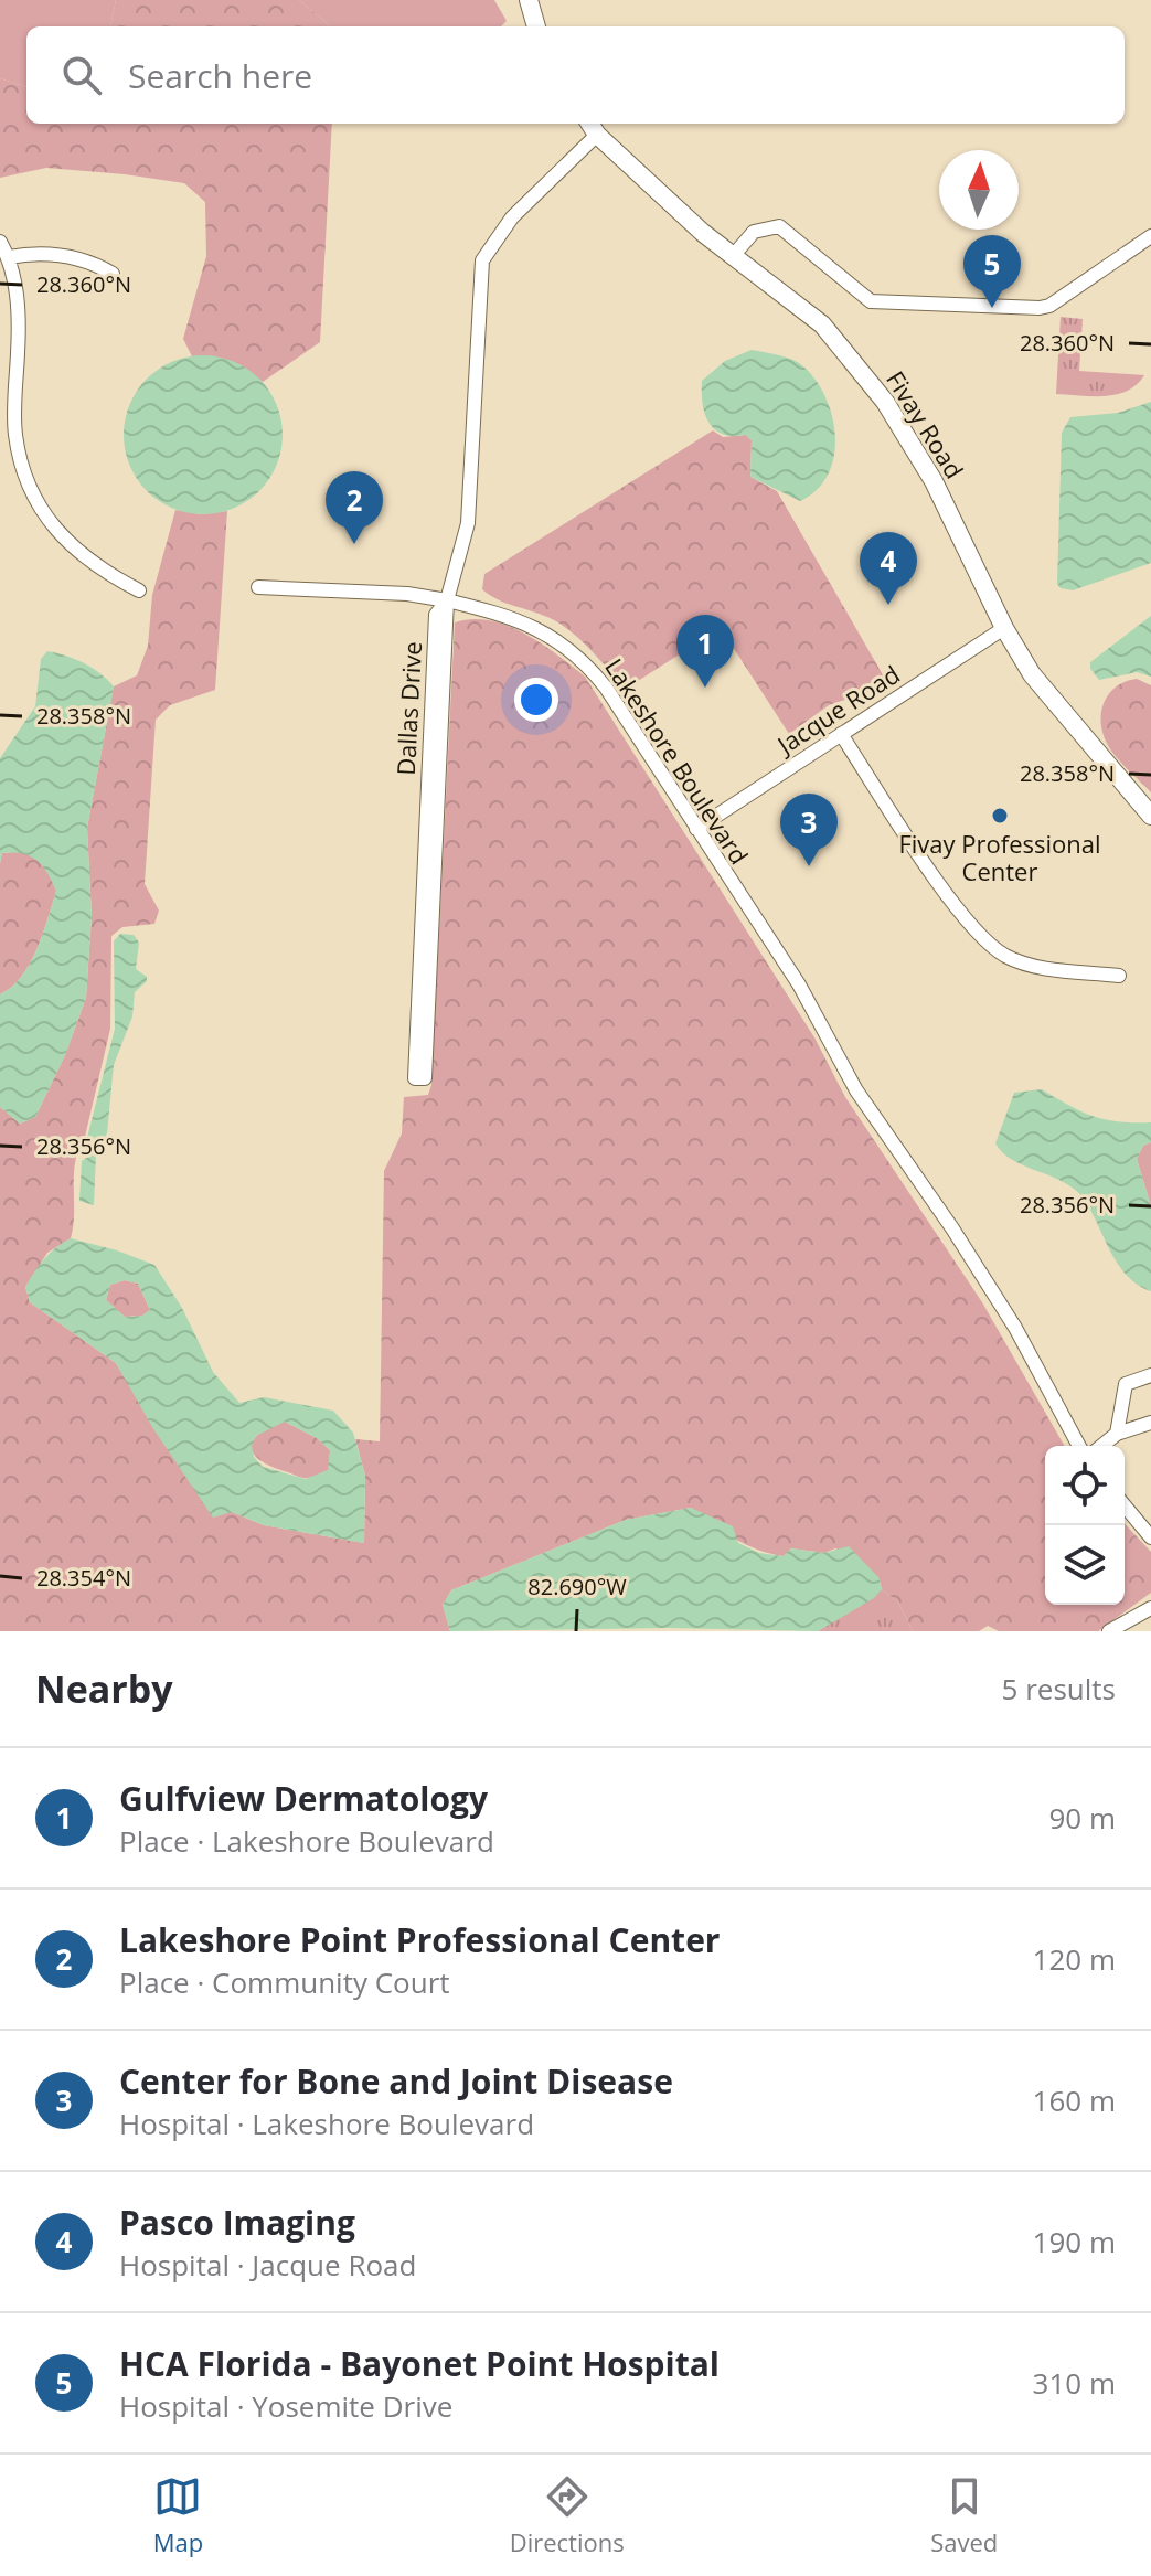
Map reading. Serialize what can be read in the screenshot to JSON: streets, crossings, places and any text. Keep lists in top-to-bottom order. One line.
{"streets":{"street":["Fivay Road","Dallas Drive","Jacque Road","Lakeshore Boulevard"]},"crossings":[["Fivay Road","Jacque Road"],["Dallas Drive","Lakeshore Boulevard"],["Jacque Road","Lakeshore Boulevard"]],"places":["Fivay Professional Center"],"north":"top","page":{"search":"Search here","pins":["5","2","4","1","3"],"heading":["Nearby","5 results"],"list":[{"mark":"1","name":"Gulfview Dermatology","note":"Place · Lakeshore Boulevard","value":"90 m"},{"mark":"2","name":"Lakeshore Point Professional Center","note":"Place · Community Court","value":"120 m"},{"mark":"3","name":"Center for Bone and Joint Disease","note":"Hospital · Lakeshore Boulevard","value":"160 m"},{"mark":"4","name":"Pasco Imaging","note":"Hospital · Jacque Road","value":"190 m"},{"mark":"5","name":"HCA Florida - Bayonet Point Hospital","note":"Hospital · Yosemite Drive","value":"310 m"}],"nav":["Map","Directions","Saved"]},"coordinates":["28.360°N","28.358°N","28.356°N","28.354°N","82.690°W"]}
